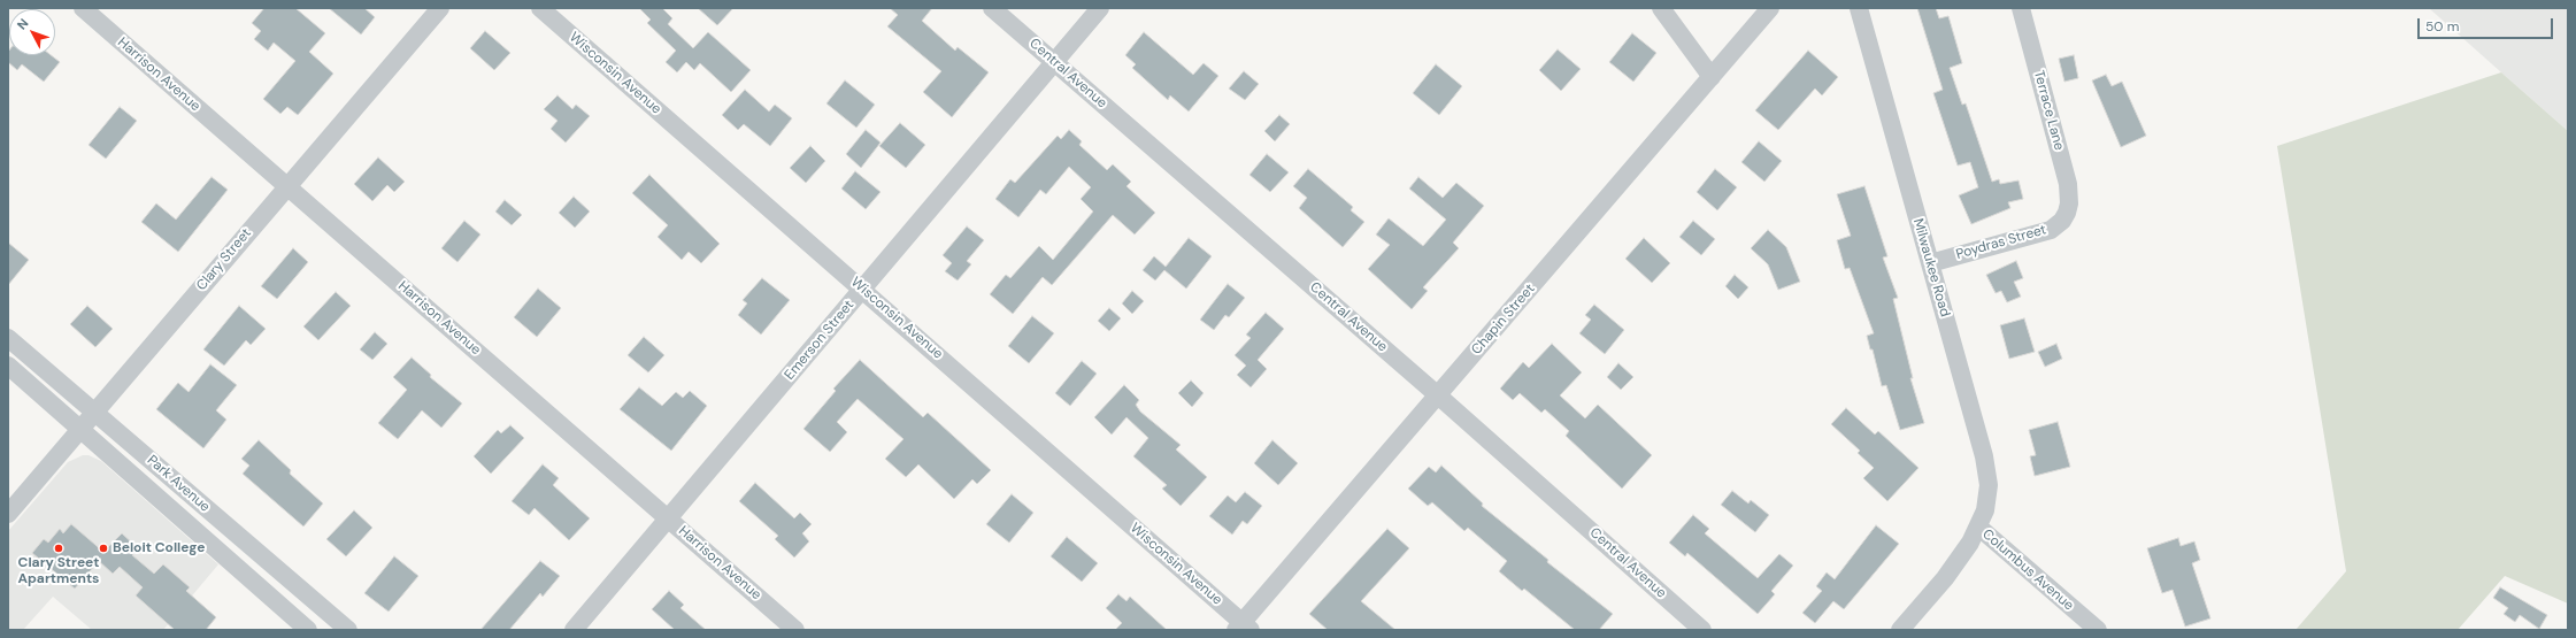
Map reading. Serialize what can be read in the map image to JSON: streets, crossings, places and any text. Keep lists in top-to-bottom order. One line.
{"streets":{"street":["Wisconsin Avenue","Central Avenue","Harrison Avenue","Terrace Lane","Poydras Street","Clary Street","Milwaukee Road","Chapin Street","Emerson Street","Park Avenue","Columbus Avenue"]},"crossings":[["Wisconsin Avenue","Chapin Street"],["Wisconsin Avenue","Emerson Street"],["Central Avenue","Chapin Street"],["Central Avenue","Emerson Street"],["Harrison Avenue","Clary Street"],["Harrison Avenue","Emerson Street"],["Terrace Lane","Poydras Street"],["Poydras Street","Milwaukee Road"],["Clary Street","Park Avenue"],["Milwaukee Road","Columbus Avenue"]],"places":["Clary Street Apartments","Beloit College"],"scale_bar":"50 m","north":"top left"}
